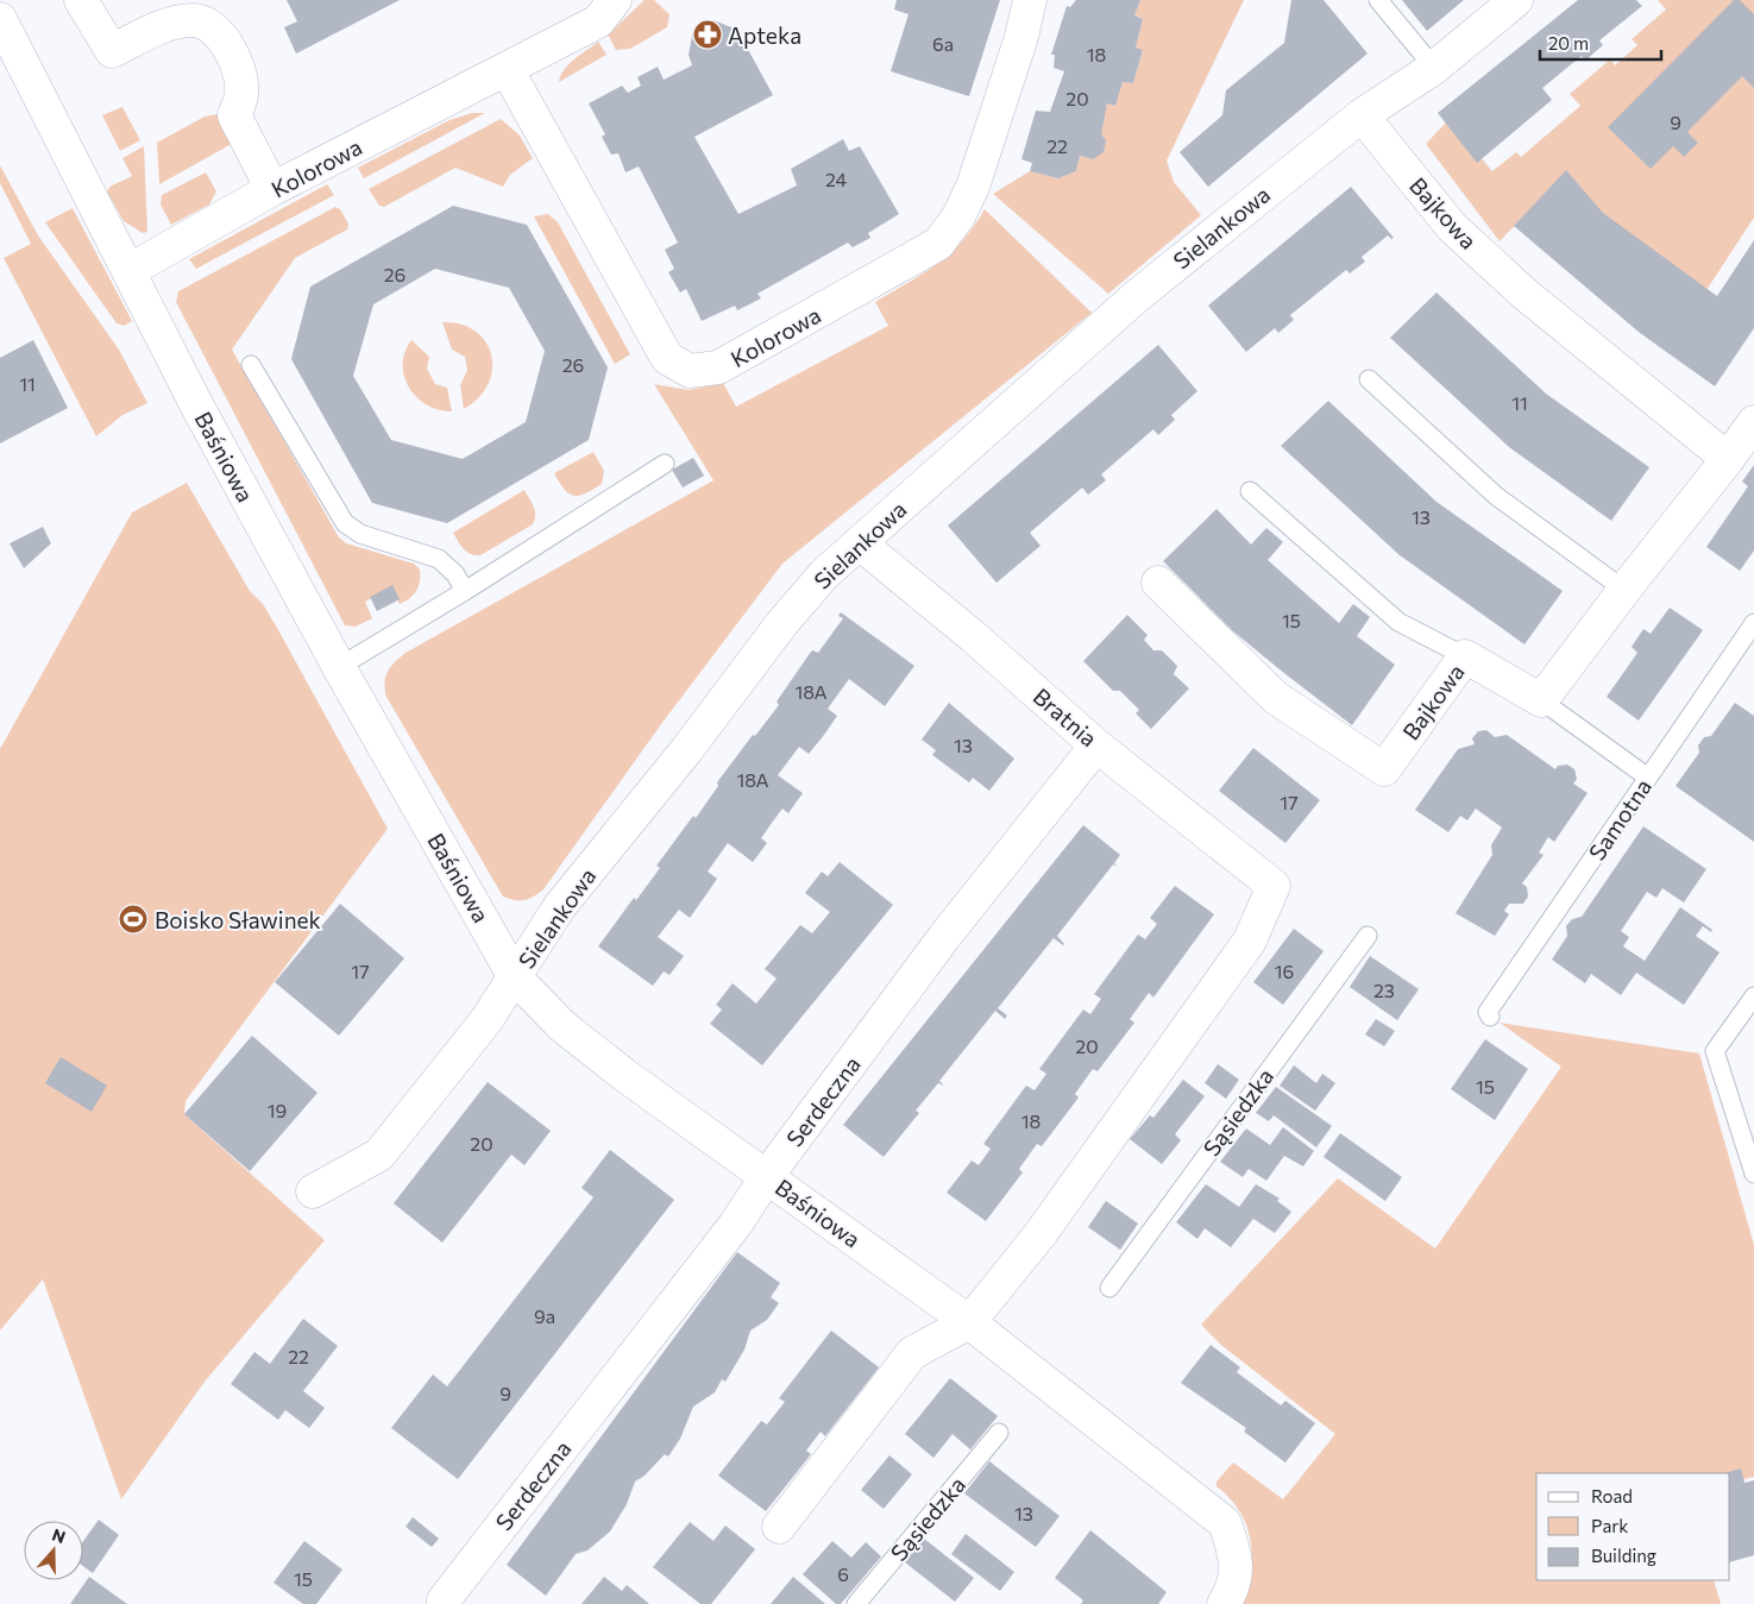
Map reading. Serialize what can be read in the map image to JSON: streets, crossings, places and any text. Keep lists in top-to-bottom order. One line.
{"streets":{"street":["Kolorowa","Bajkowa","Sielankowa","Baśniowa","Bratnia","Serdeczna"],"lane":["Samotna","Sąsiedzka"]},"crossings":[["Kolorowa","Baśniowa"],["Bajkowa","Sielankowa"],["Sielankowa","Baśniowa"],["Sielankowa","Bratnia"],["Baśniowa","Bratnia"],["Baśniowa","Serdeczna"],["Bratnia","Serdeczna"]],"places":{"pharmacy":["Apteka"],"sports":["Boisko Sławinek"]},"house_numbers":["6a","18","20","9","22","24","26","26","11","11","13","15","18A","13","18A","17","17","16","23","20","15","19","18","20","9a","22","9","13","6","15"],"legend":["Road","Park","Building"],"scale_bar":"20 m","north":"top"}
